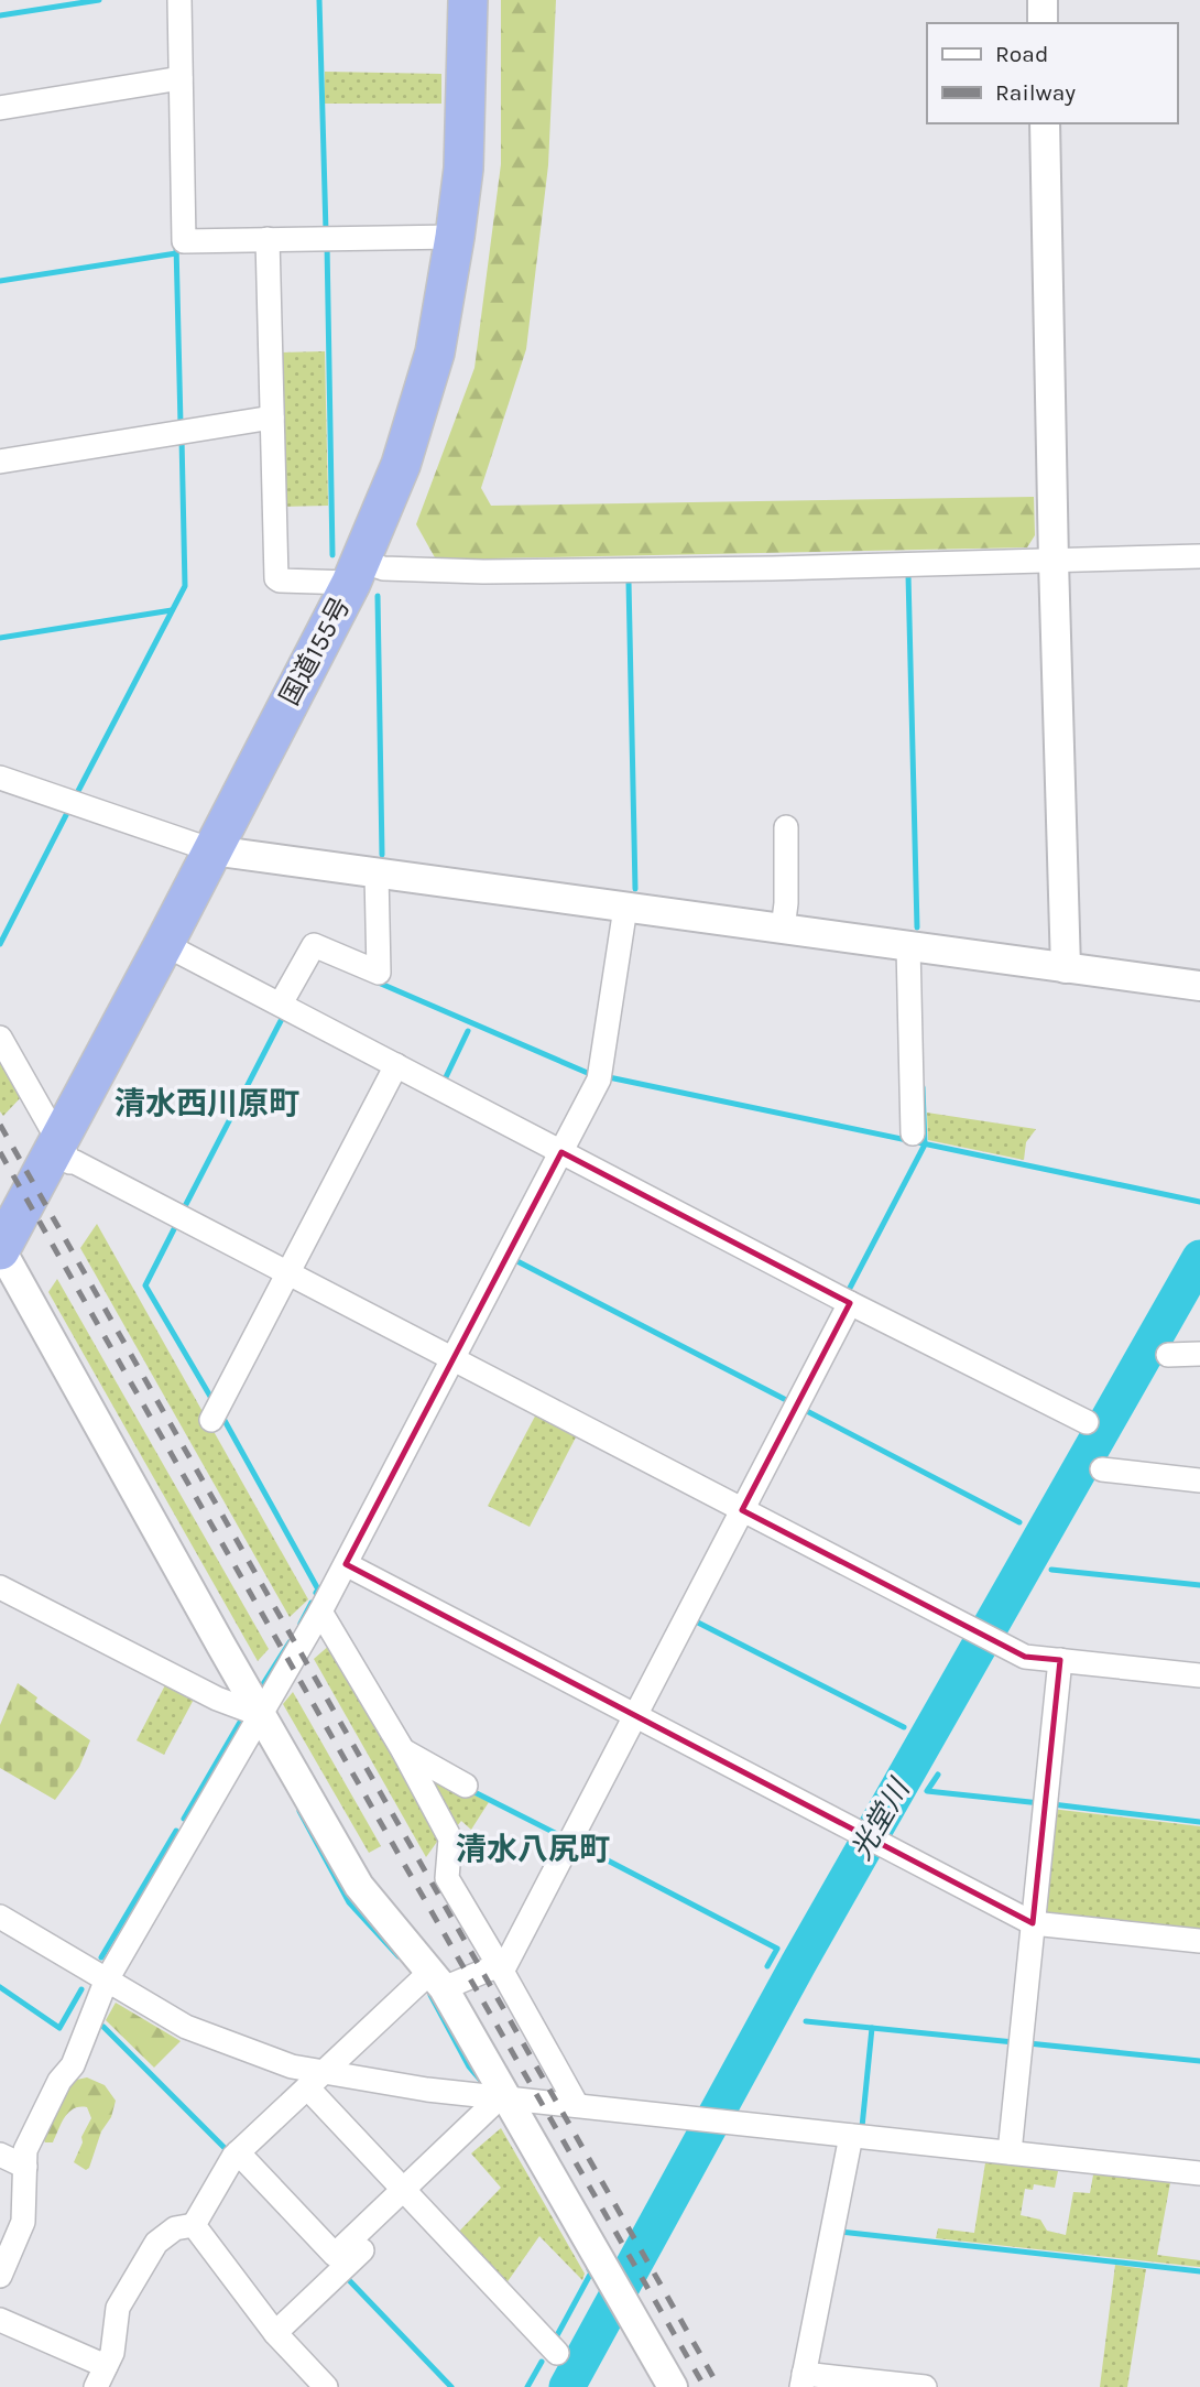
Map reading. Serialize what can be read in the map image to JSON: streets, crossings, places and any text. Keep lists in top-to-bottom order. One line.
{"streets":{"highway":["国道155号"]},"districts":["清水西川原町","清水八尻町"],"water":["光堂川"],"legend":["Road","Railway"]}
